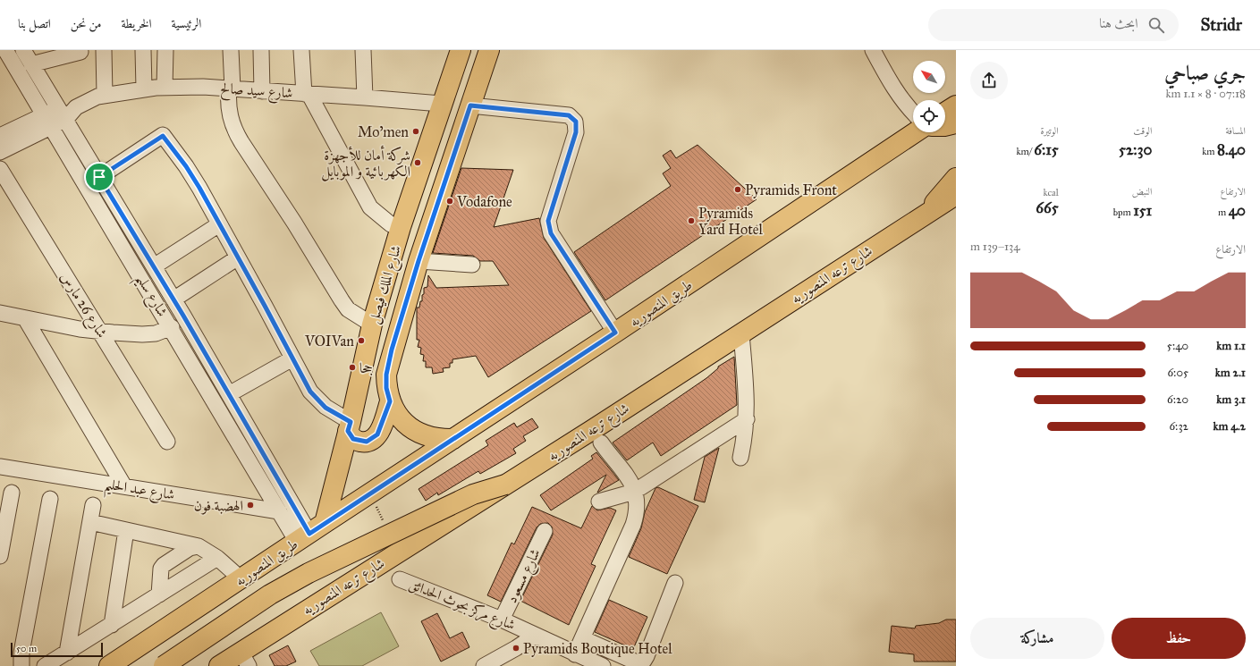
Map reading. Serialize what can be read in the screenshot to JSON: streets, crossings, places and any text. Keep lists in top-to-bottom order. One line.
{"streets":{"main road":["شارع ترعه المنصوريه","شارع الملك فيصل","طريق المنصوريه"],"street":["شارع سيد صالح","شارع سليم","شارع 26 مارس","شارع عبد الحليم","شارع مسعود","شارع مركز بحوث الحدائق"]},"crossings":[["شارع سيد صالح","شارع الملك فيصل"],["شارع سيد صالح","شارع سليم"],["شارع الملك فيصل","شارع سليم"],["شارع الملك فيصل","طريق المنصوريه"],["شارع سليم","طريق المنصوريه"],["شارع سليم","شارع عبد الحليم"],["شارع مسعود","شارع مركز بحوث الحدائق"]],"places":["Mo'men","شركة أمان للأجهزة الكهربائية و الموبايل","Pyramids Front","Vodafone","Pyramids Yard Hotel","VOIVan","جحا","الهضبة فون","Pyramids Boutique Hotel"],"scale_bar":"50 m","north":"top left","page":{"header":"Stridr","search":"ابحث هنا","nav":["الرئيسية","الخريطة","من نحن","اتصل بنا"],"heading":["جري صباحي","07:18 · 8 × 1.1 km"],"stats":[["المسافة","8.40 km"],["الوقت","52:30"],["الوتيرة","6:15 /km"],["الارتفاع","40 m"],["النبض","151 bpm"],["kcal","665"]],"chart":["الارتفاع","134–139 m"],"list":[{"name":"1.1 km","note":"5:40"},{"name":"2.1 km","note":"6:05"},{"name":"3.1 km","note":"6:20"},{"name":"4.2 km","note":"6:32"}],"buttons":["حفظ","مشاركة"],"scale":"50 m"}}
